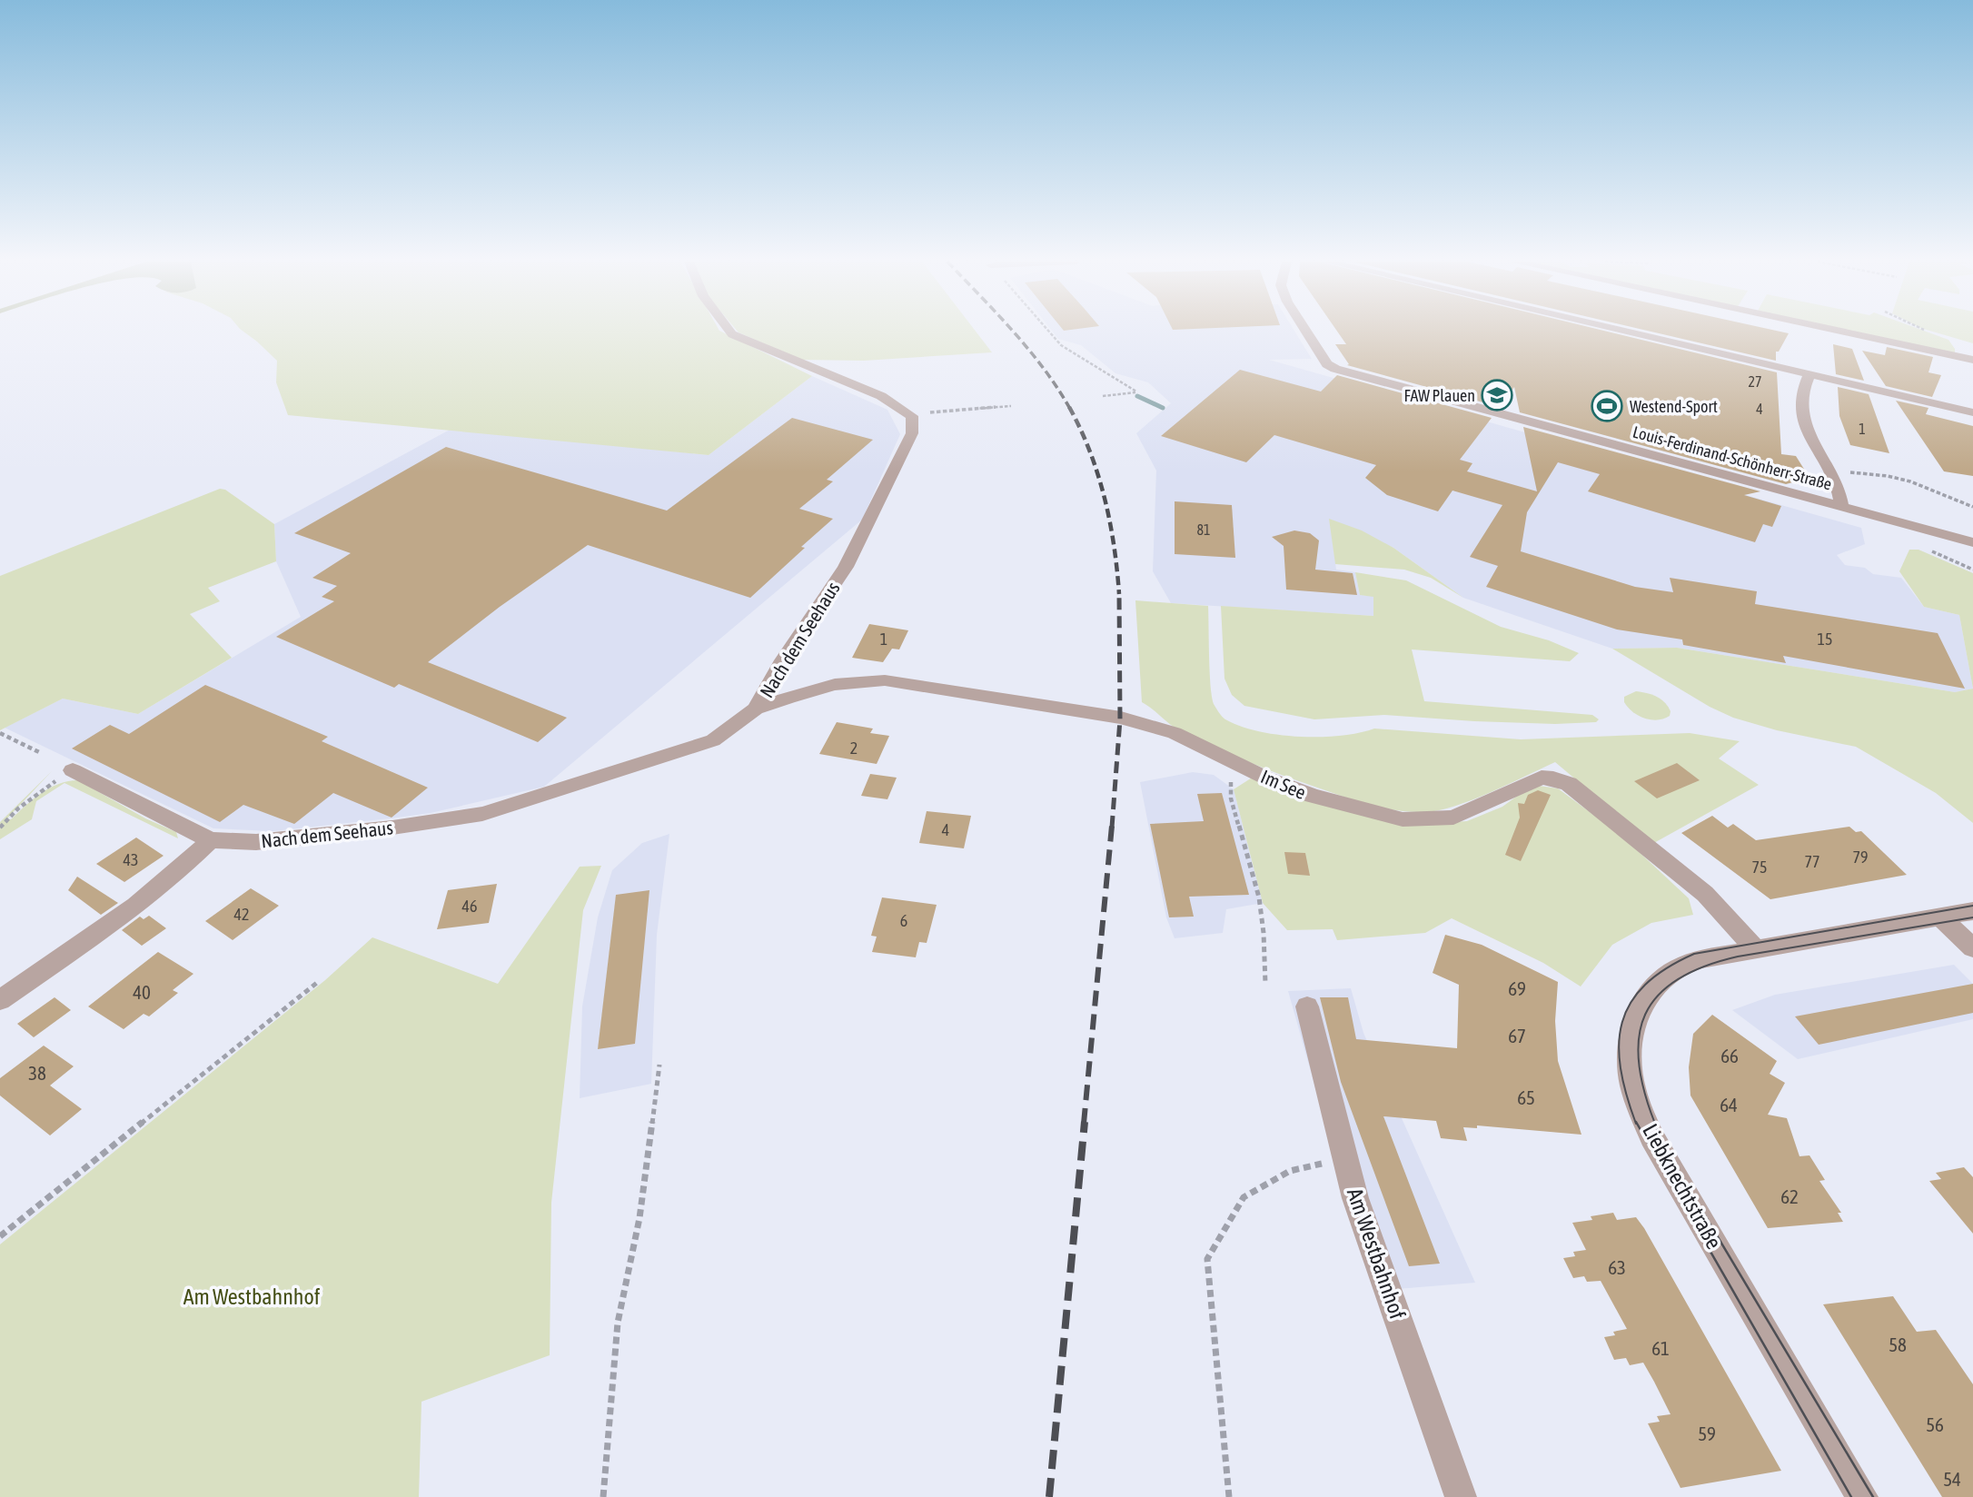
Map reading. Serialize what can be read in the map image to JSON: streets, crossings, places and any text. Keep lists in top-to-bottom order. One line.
{"streets":{"street":["Louis-Ferdinand-Schönherr-Straße","Nach dem Seehaus","Im See","Liebknechtstraße","Am Westbahnhof"]},"crossings":[["Nach dem Seehaus","Im See"],["Im See","Liebknechtstraße"]],"parks":["Am Westbahnhof"],"places":{"school or university":["FAW Plauen"],"sports":["Westend-Sport"]},"house_numbers":["27","4","1","81","1","15","2","4","79","43","77","75","46","42","6","69","40","67","66","38","65","64","62","63","58","61","56","59","54"]}
